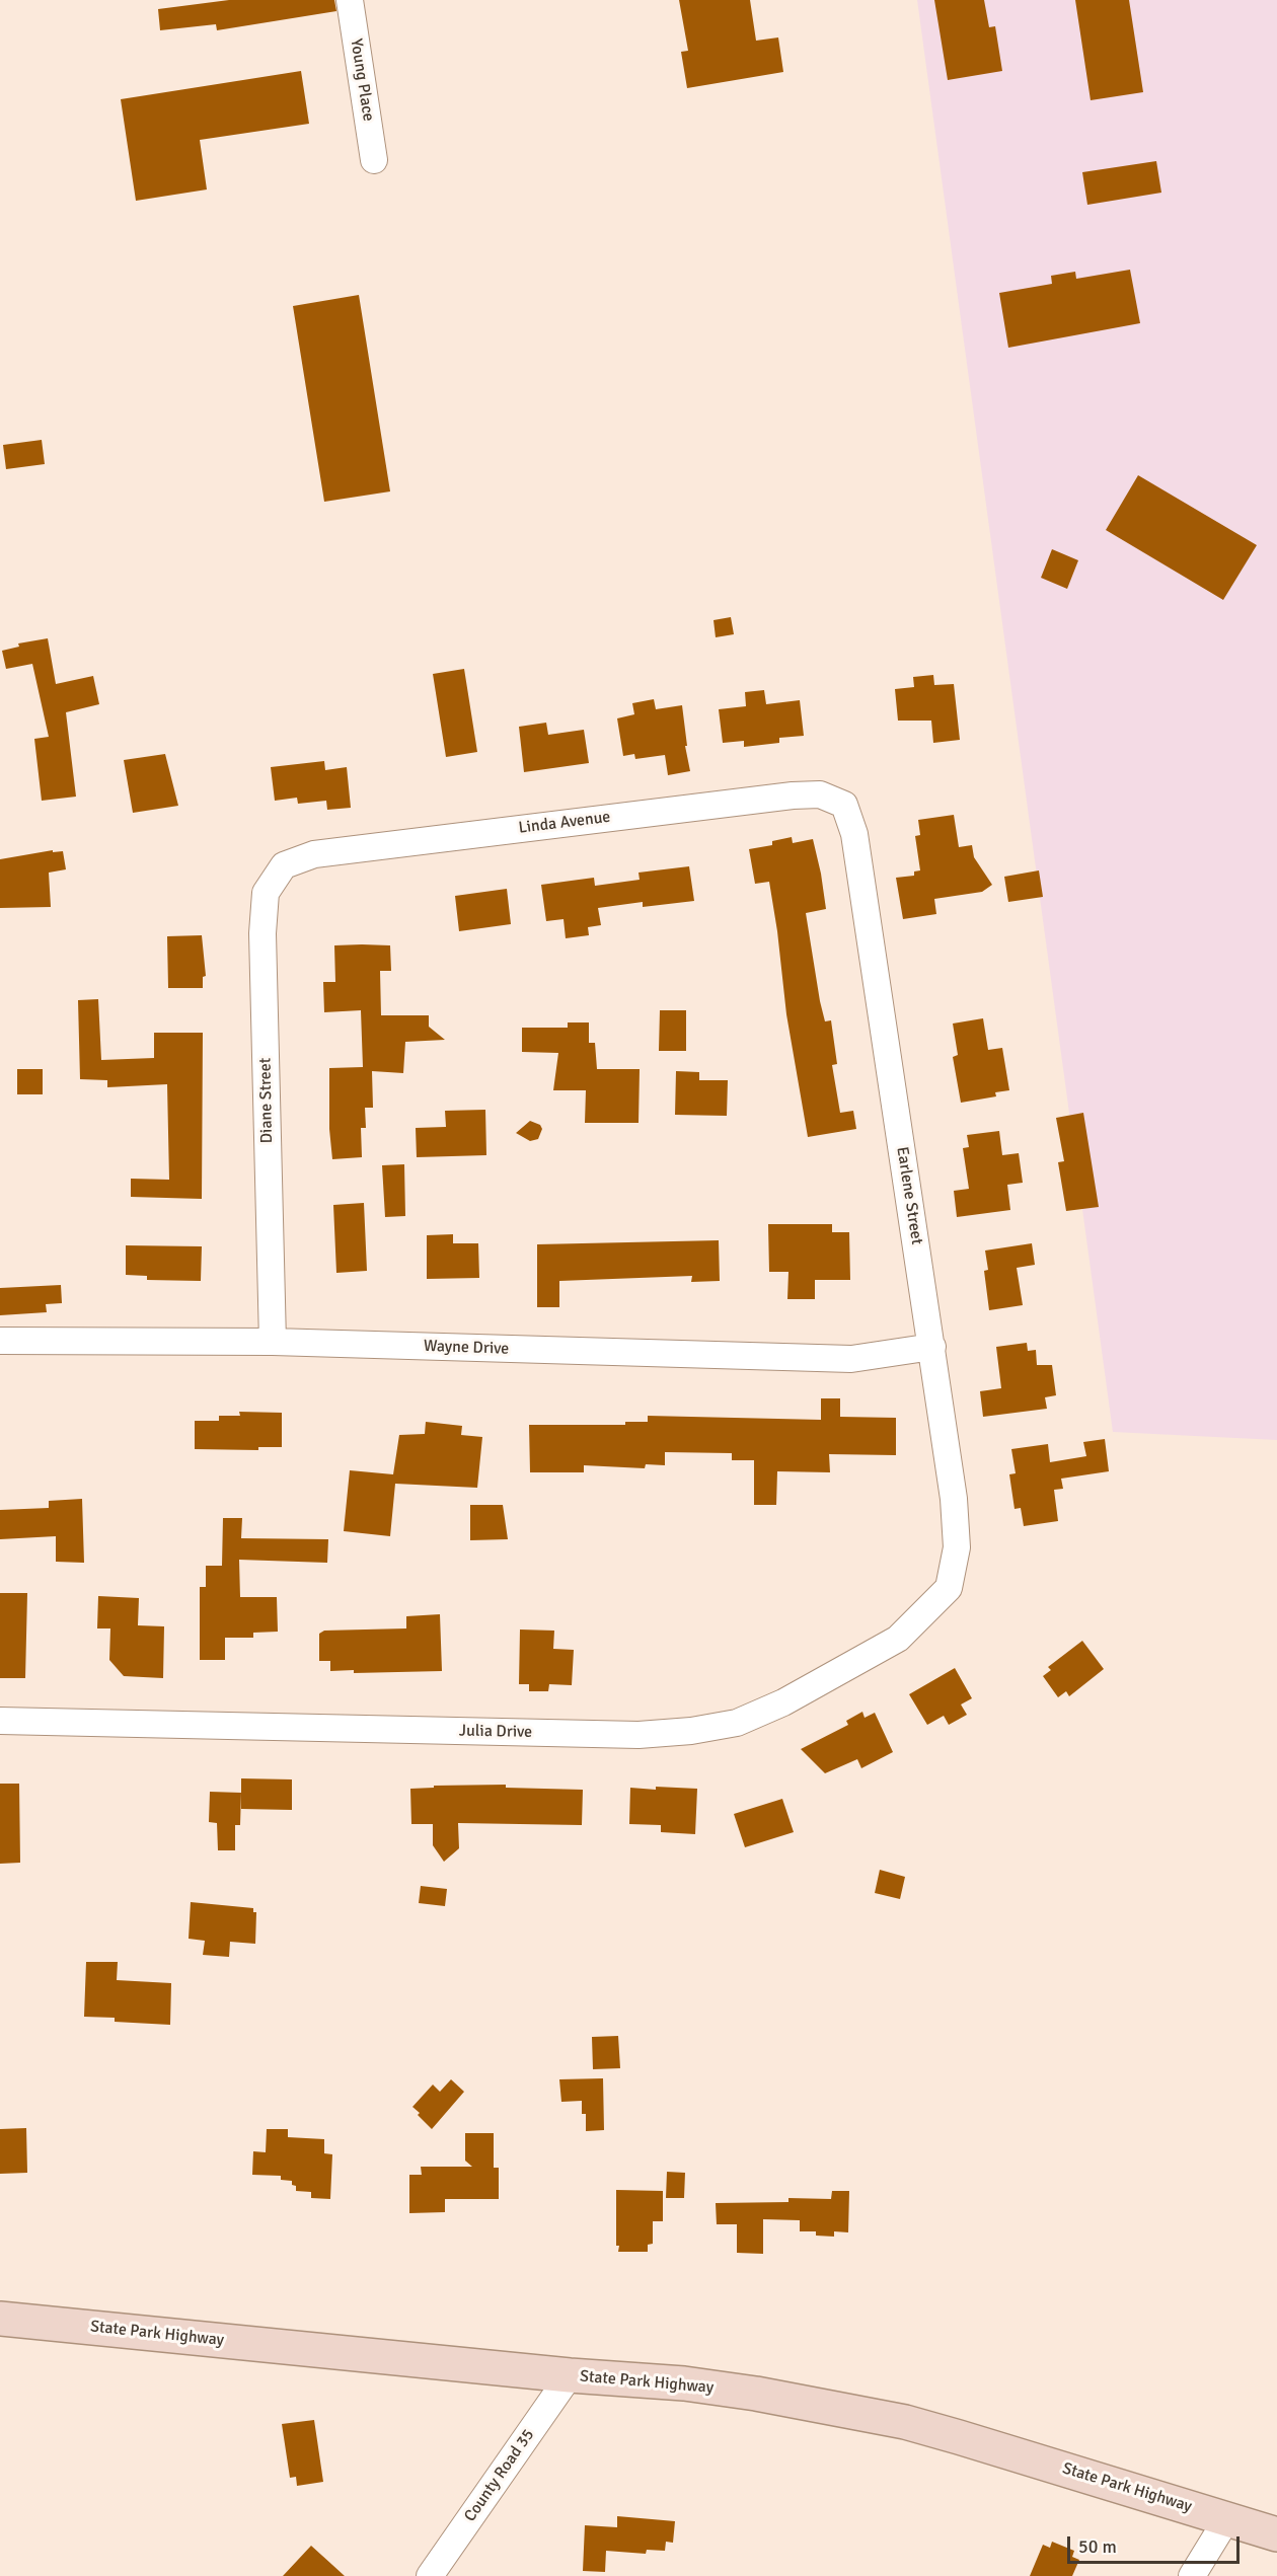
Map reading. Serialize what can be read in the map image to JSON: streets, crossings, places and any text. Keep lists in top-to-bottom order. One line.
{"streets":{"main road":["State Park Highway"],"street":["Young Place","Linda Avenue","Diane Street","Earlene Street","Wayne Drive","Julia Drive","County Road 35"]},"crossings":[["Linda Avenue","Diane Street"],["Linda Avenue","Earlene Street"],["Diane Street","Wayne Drive"],["Earlene Street","Wayne Drive"],["Earlene Street","Julia Drive"],["State Park Highway","County Road 35"]],"scale_bar":"50 m"}
